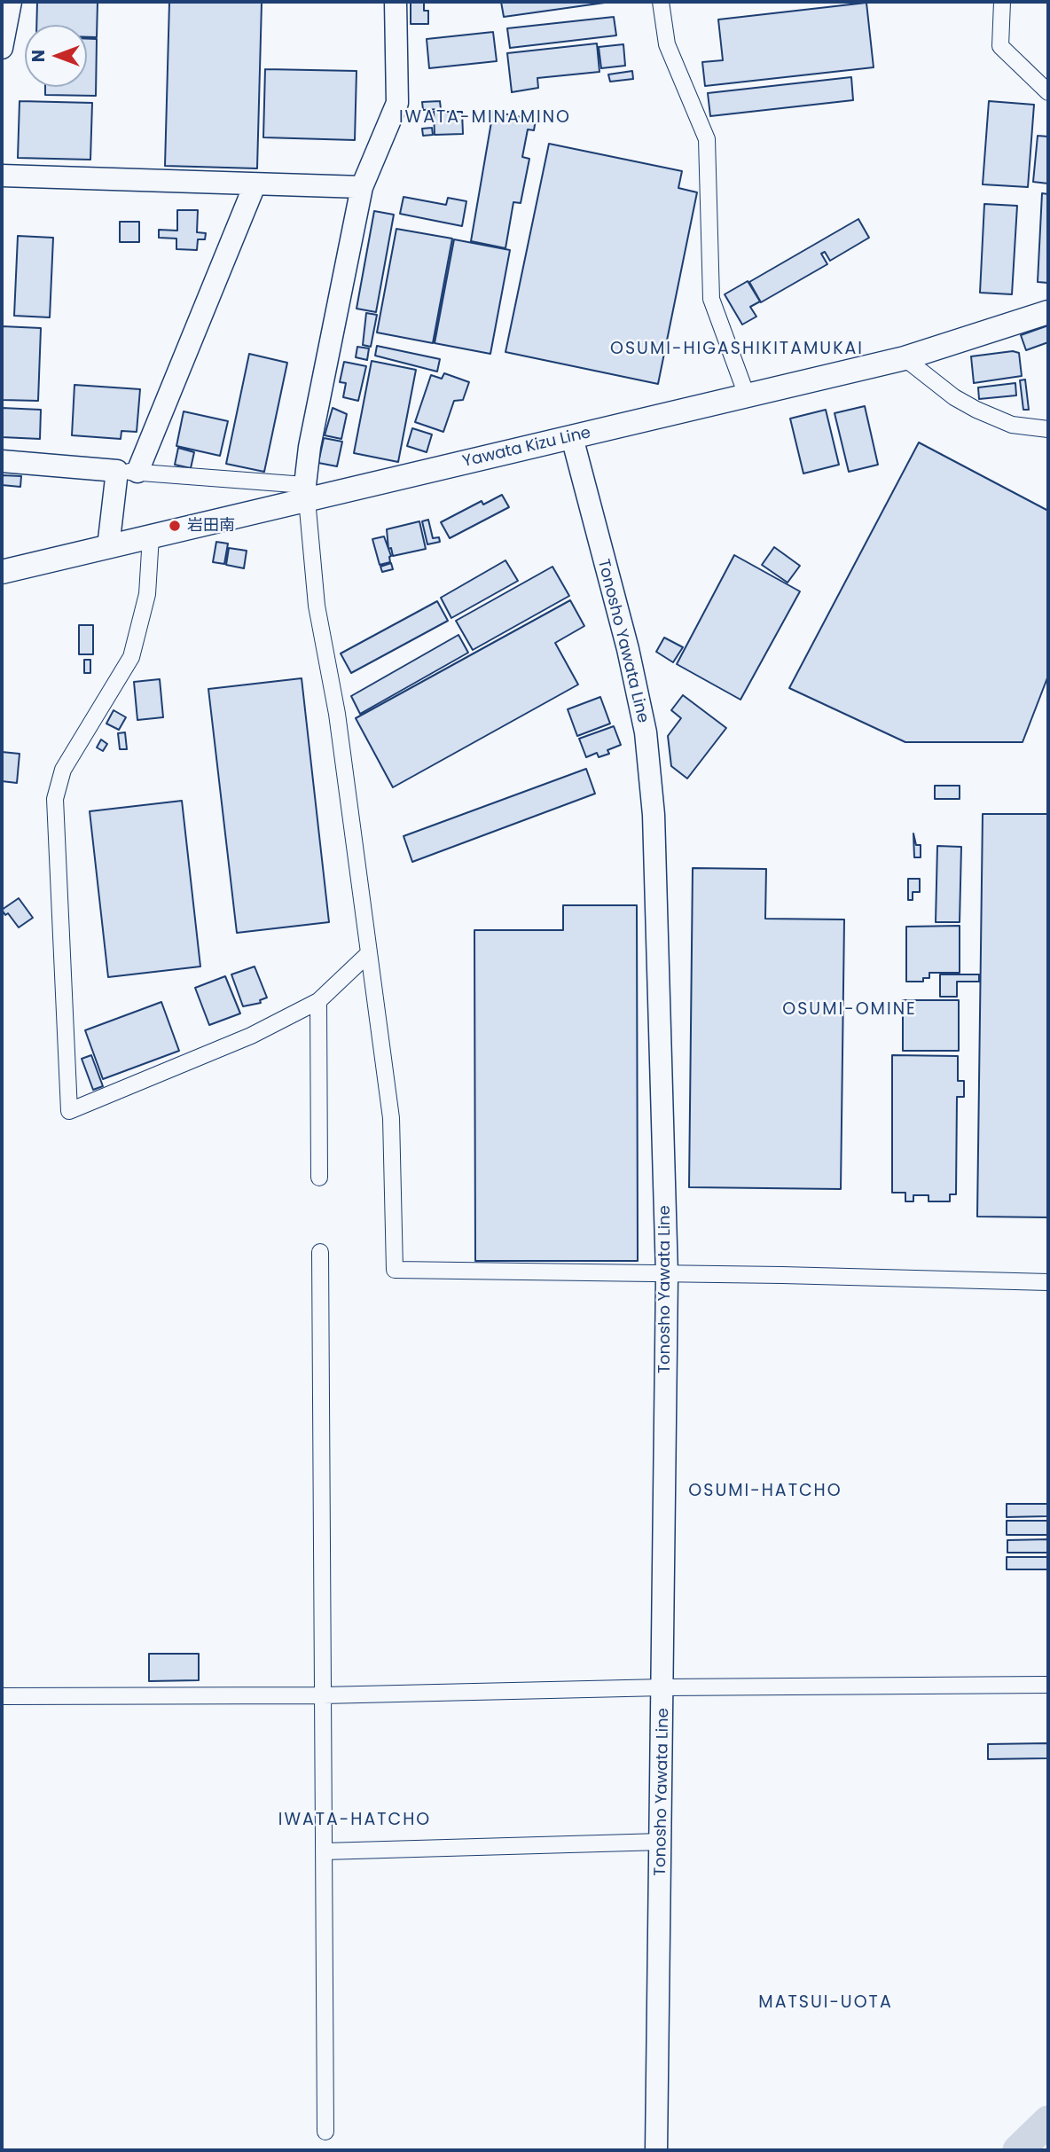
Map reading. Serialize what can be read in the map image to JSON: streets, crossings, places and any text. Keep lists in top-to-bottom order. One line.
{"streets":{"main road":["Yawata Kizu Line","Tonosho Yawata Line"]},"crossings":[["Yawata Kizu Line","Tonosho Yawata Line"]],"districts":["IWATA-MINAMINO","OSUMI-HIGASHIKITAMUKAI","OSUMI-OMINE","OSUMI-HATCHO","IWATA-HATCHO","MATSUI-UOTA"],"places":["岩田南"],"north":"left"}
